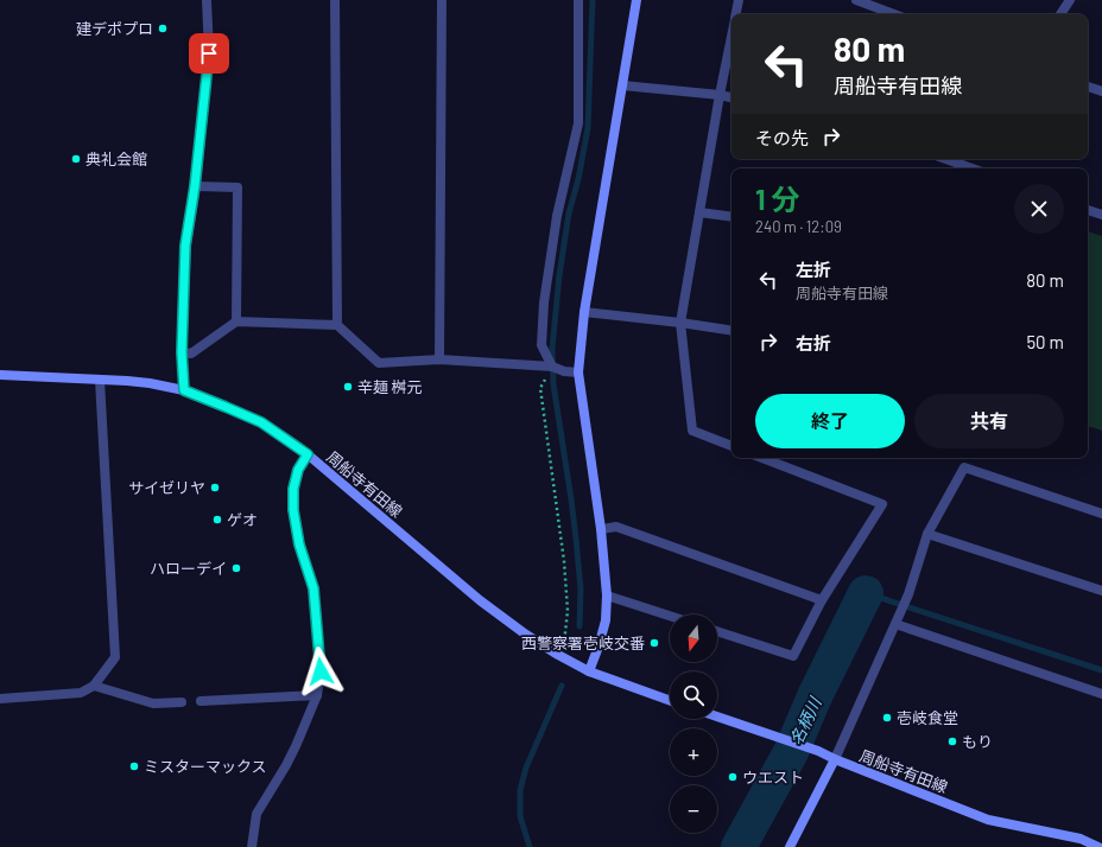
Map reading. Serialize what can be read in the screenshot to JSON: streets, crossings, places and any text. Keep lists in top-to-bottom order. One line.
{"streets":{"main road":["周船寺有田線"]},"water":["名柄川"],"places":["建デポプロ","典礼会館","辛麺 桝元","サイゼリヤ","ゲオ","ハローデイ","西警察署壱岐交番","壱岐食堂","もり","ミスターマックス","ウエスト"],"north":"bottom","page":{"turn":["80 m","周船寺有田線"],"then":"その先","heading":["1 分","240 m · 12:09"],"list":[{"name":"左折","note":"周船寺有田線","value":"80 m"},{"name":"右折","value":"50 m"}],"buttons":["終了","共有"],"map_buttons":["+","−"]}}
